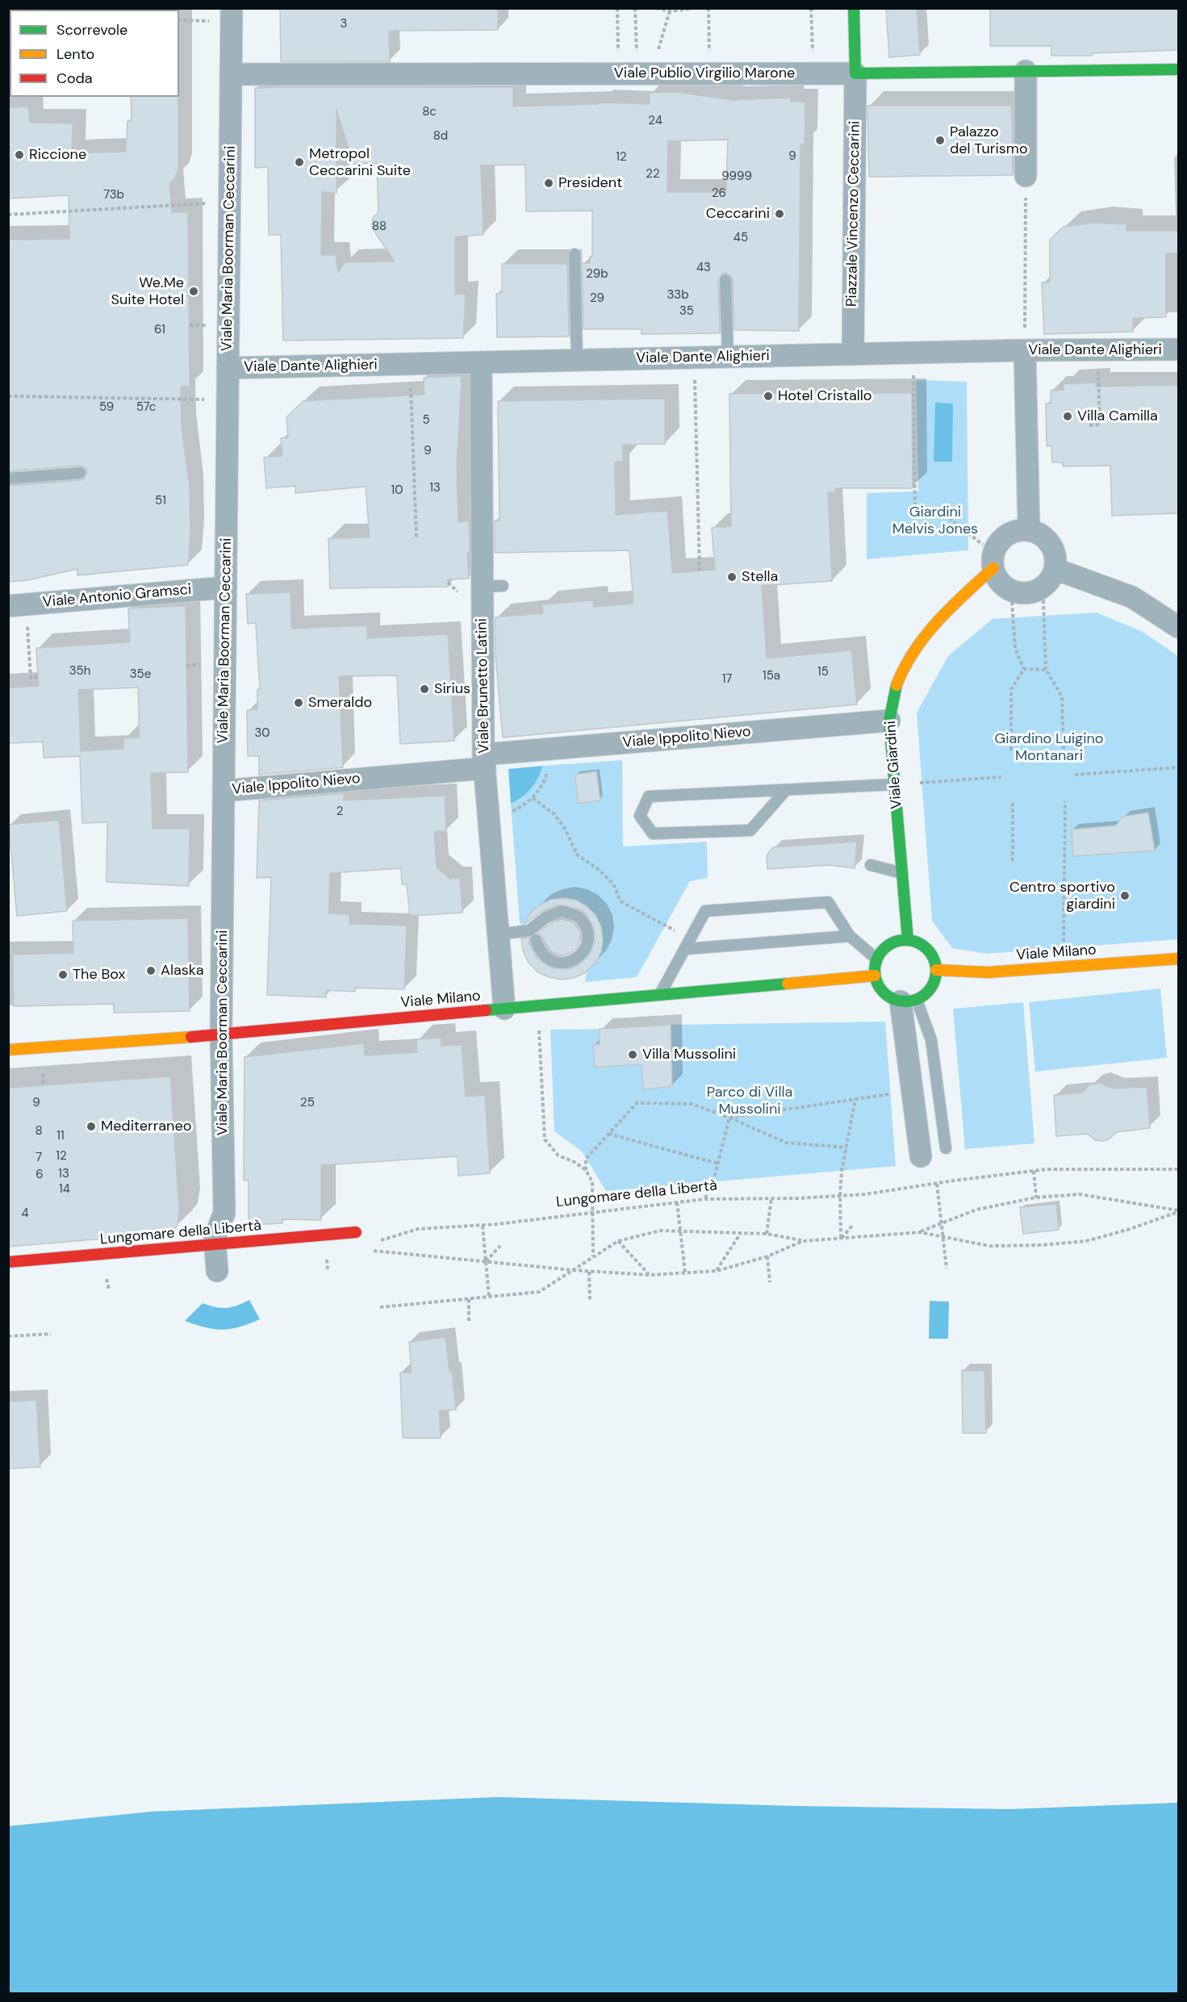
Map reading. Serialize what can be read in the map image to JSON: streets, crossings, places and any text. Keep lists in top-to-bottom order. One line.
{"streets":{"street":["Viale Publio Virgilio Marone","Piazzale Vincenzo Ceccarini","Viale Maria Boorman Ceccarini","Viale Dante Alighieri","Viale Antonio Gramsci","Viale Brunetto Latini","Viale Ippolito Nievo","Viale Giardini","Viale Milano","Lungomare della Libertà"]},"crossings":[["Viale Publio Virgilio Marone","Piazzale Vincenzo Ceccarini"],["Viale Publio Virgilio Marone","Viale Maria Boorman Ceccarini"],["Piazzale Vincenzo Ceccarini","Viale Dante Alighieri"],["Viale Maria Boorman Ceccarini","Viale Dante Alighieri"],["Viale Maria Boorman Ceccarini","Viale Antonio Gramsci"],["Viale Maria Boorman Ceccarini","Viale Ippolito Nievo"],["Viale Maria Boorman Ceccarini","Viale Milano"],["Viale Maria Boorman Ceccarini","Lungomare della Libertà"],["Viale Dante Alighieri","Viale Brunetto Latini"],["Viale Brunetto Latini","Viale Ippolito Nievo"],["Viale Brunetto Latini","Viale Milano"],["Viale Ippolito Nievo","Viale Giardini"],["Viale Giardini","Viale Milano"]],"parks":["Giardini Melvis Jones","Giardino Luigino Montanari","Parco di Villa Mussolini"],"places":["Palazzo del Turismo","Riccione","Metropol Ceccarini Suite","President","Ceccarini","We.Me Suite Hotel","Hotel Cristallo","Villa Camilla","Stella","Sirius","Smeraldo","Centro sportivo giardini","Alaska","The Box","Villa Mussolini","Mediterraneo"],"house_numbers":["3","8c","24","8d","9","12","22","9999","26","73b","88","45","43","29b","33b","29","35","61","59","57c","5","9","13","10","51","35h","15","35e","15a","17","30","2","9","25","8","11","12","7","13","6","14","4"],"legend":["Scorrevole","Lento","Coda"]}
